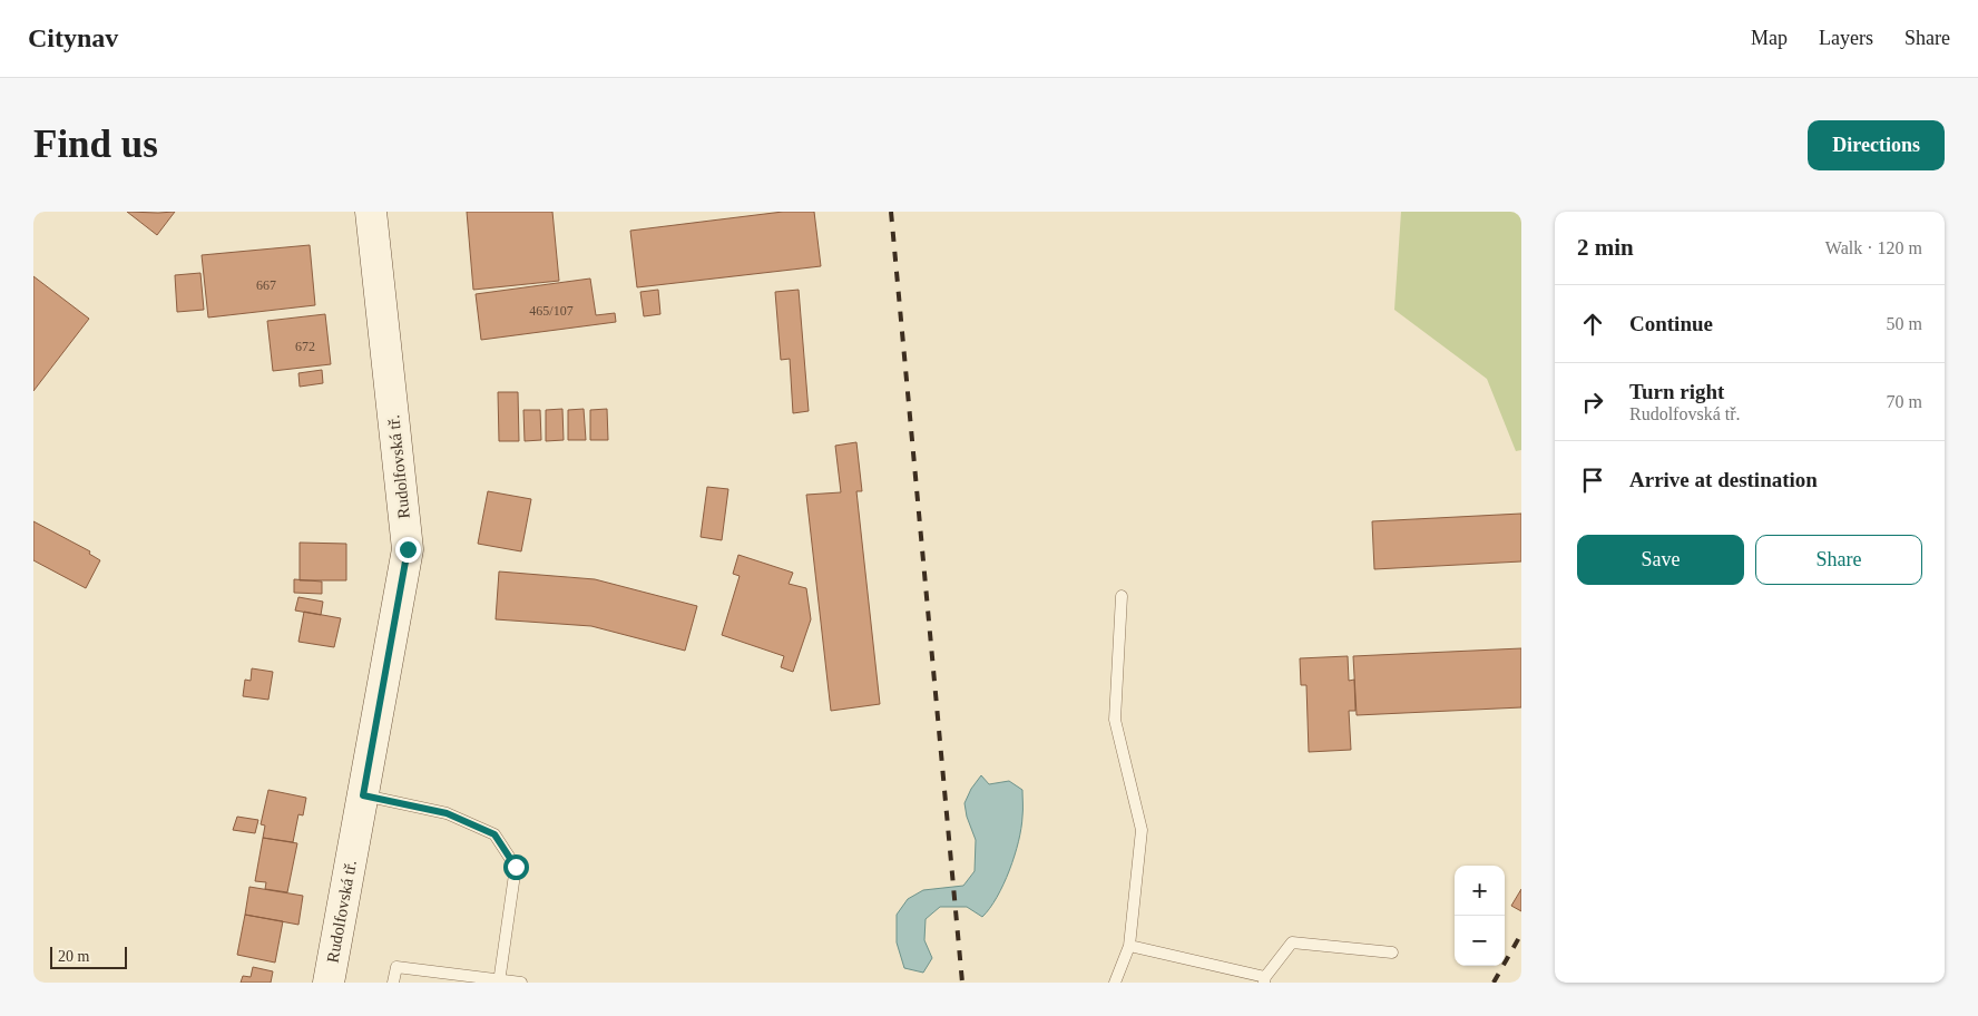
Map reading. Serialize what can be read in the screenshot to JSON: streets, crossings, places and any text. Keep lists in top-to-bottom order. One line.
{"streets":{"main road":["Rudolfovská tř."]},"house_numbers":["667","465/107","672"],"scale_bar":"20 m","page":{"header":"Citynav","nav":["Map","Layers","Share"],"buttons":["Directions",["Save","Share"]],"title":"Find us","heading":["2 min","Walk · 120 m"],"list":[["Continue","50 m"],["Turn right","Rudolfovská tř.","70 m"],"Arrive at destination"],"map_buttons":["+","−"],"scale":"20 m"}}
